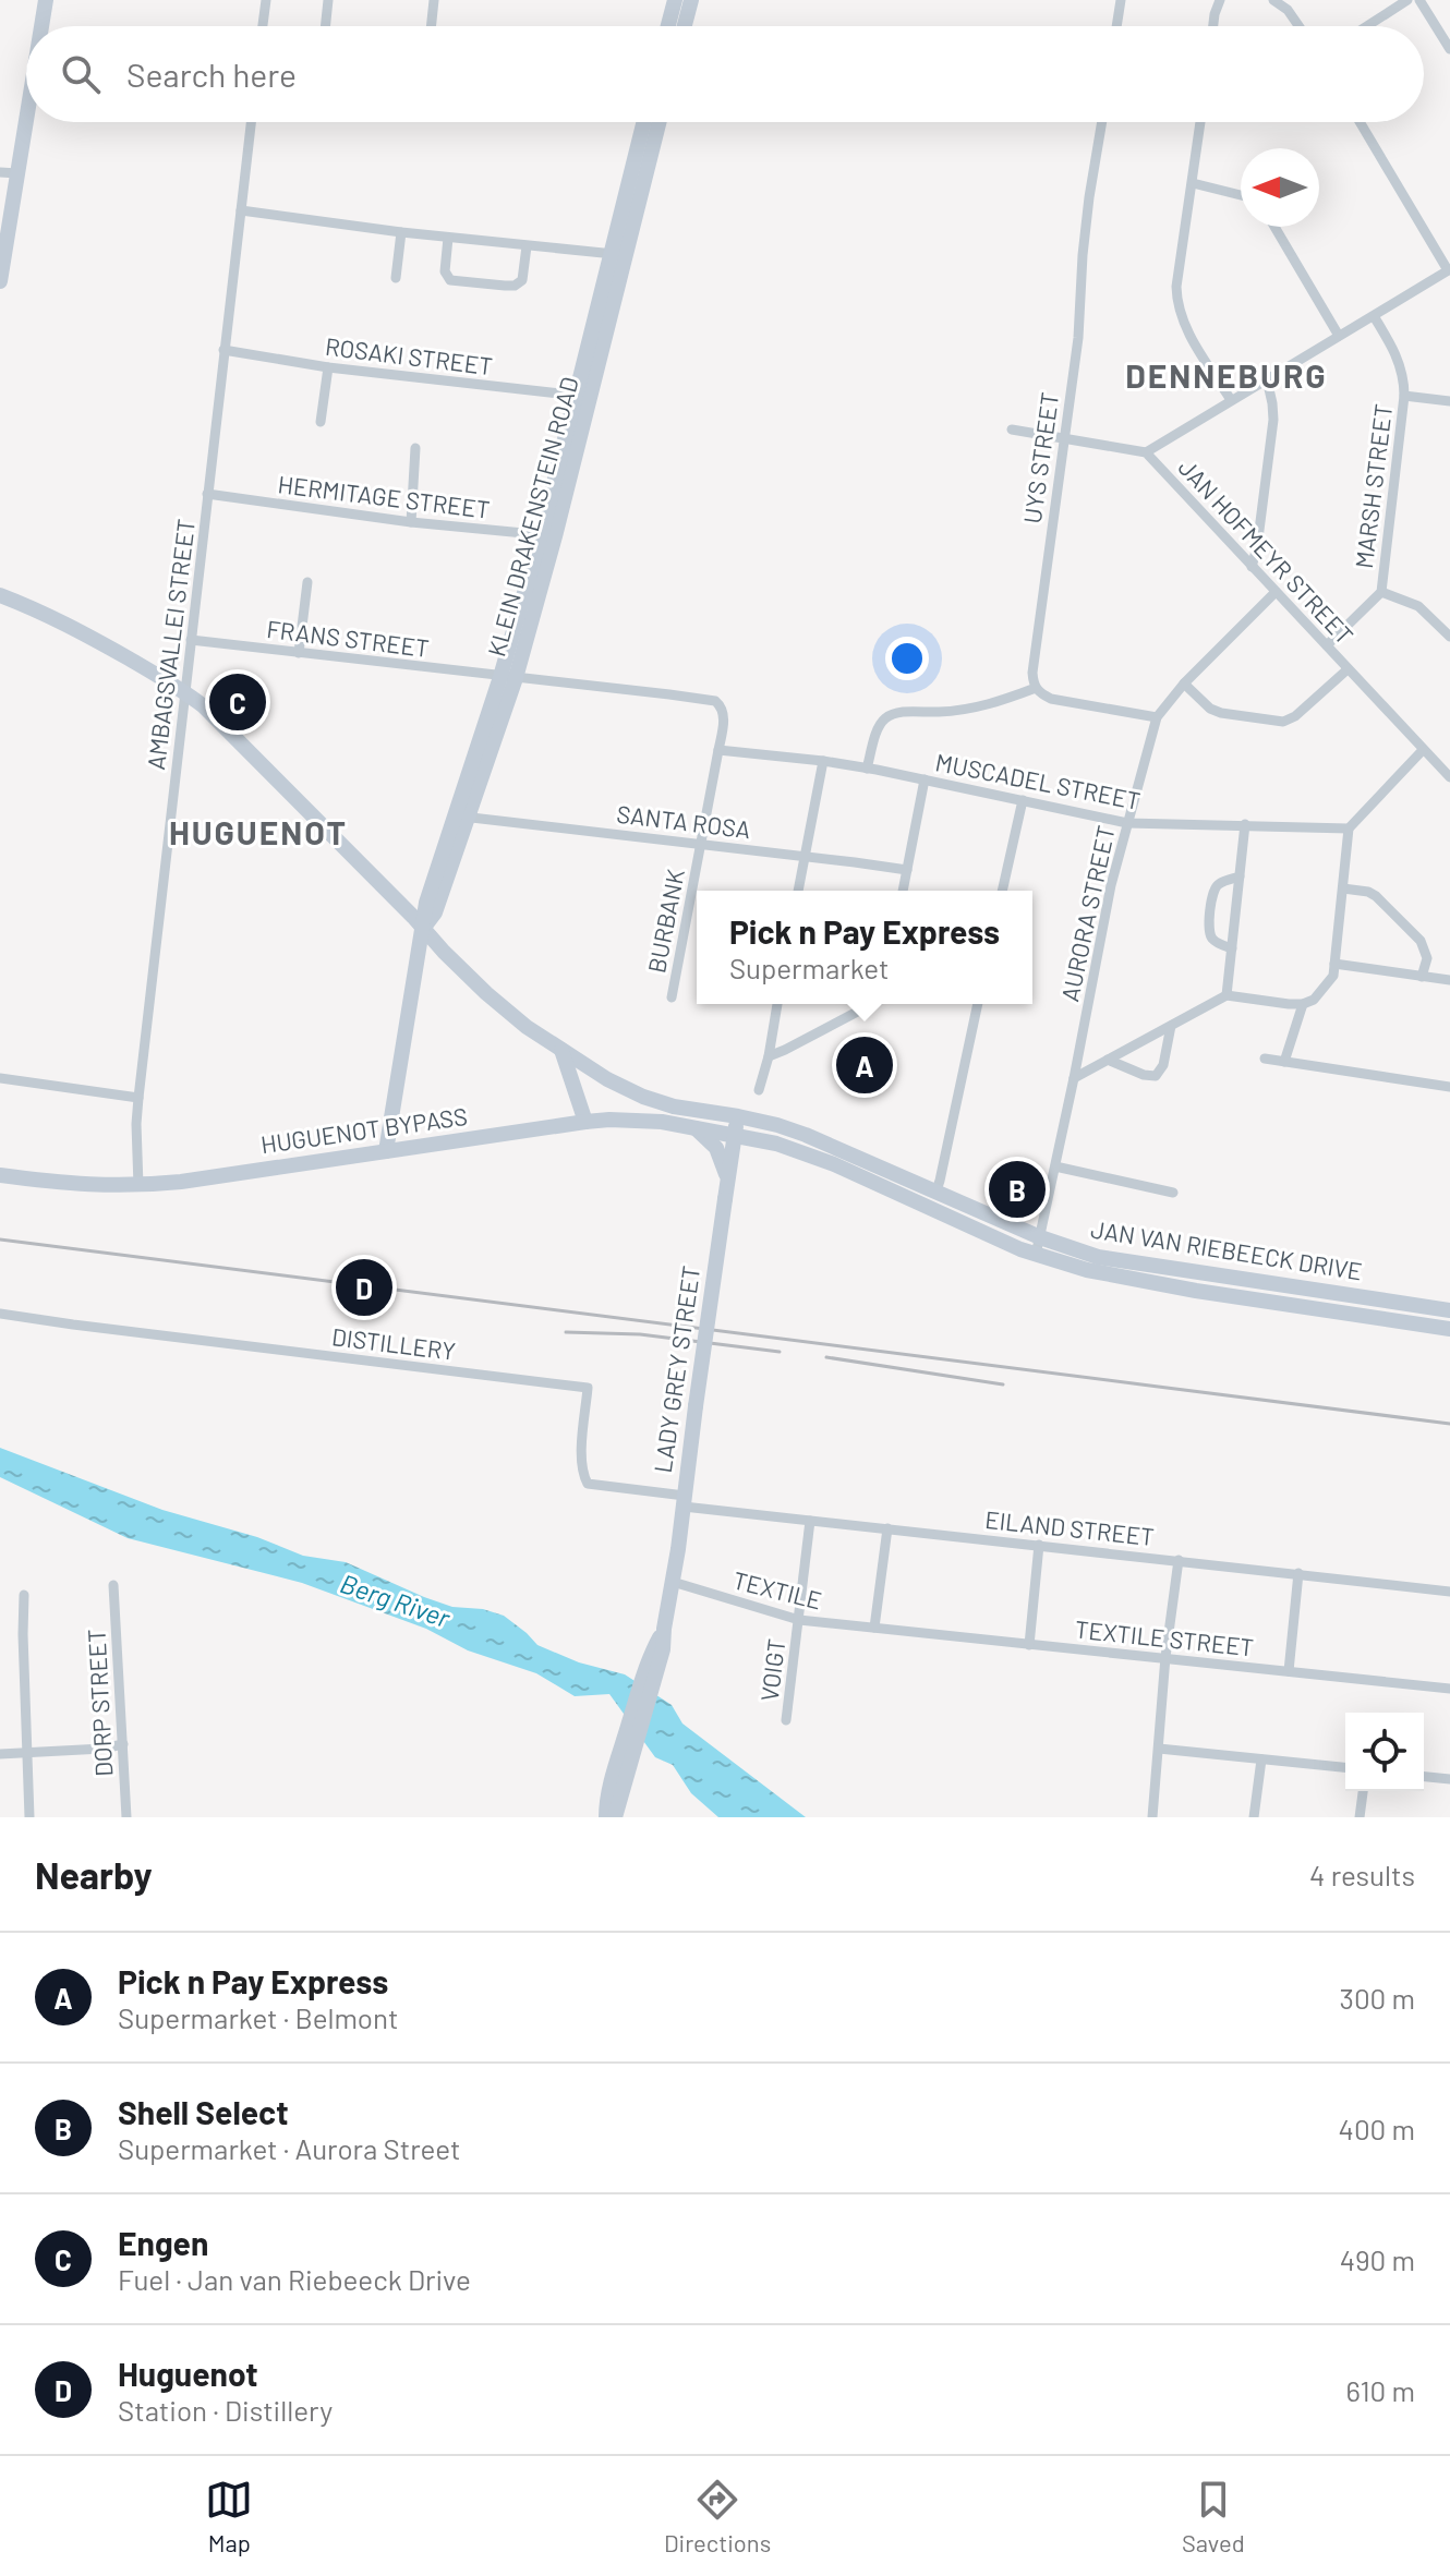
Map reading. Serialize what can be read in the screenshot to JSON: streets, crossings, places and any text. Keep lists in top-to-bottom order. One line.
{"streets":{"main road":["KLEIN DRAKENSTEIN ROAD","HUGUENOT BYPASS","JAN VAN RIEBEECK DRIVE","LADY GREY STREET"],"street":["ROSAKI STREET","UYS STREET","MARSH STREET","HERMITAGE STREET","JAN HOFMEYR STREET","FRANS STREET","AMBAGSVALLEI STREET","MUSCADEL STREET","SANTA ROSA","AURORA STREET","BURBANK","DISTILLERY","EILAND STREET","TEXTILE","TEXTILE STREET","VOIGT","DORP STREET"]},"crossings":[["ROSAKI STREET","KLEIN DRAKENSTEIN ROAD"],["ROSAKI STREET","AMBAGSVALLEI STREET"],["UYS STREET","JAN HOFMEYR STREET"],["MARSH STREET","JAN HOFMEYR STREET"],["HERMITAGE STREET","KLEIN DRAKENSTEIN ROAD"],["HERMITAGE STREET","AMBAGSVALLEI STREET"],["KLEIN DRAKENSTEIN ROAD","FRANS STREET"],["KLEIN DRAKENSTEIN ROAD","SANTA ROSA"],["KLEIN DRAKENSTEIN ROAD","BURBANK"],["KLEIN DRAKENSTEIN ROAD","HUGUENOT BYPASS"],["KLEIN DRAKENSTEIN ROAD","JAN VAN RIEBEECK DRIVE"],["JAN HOFMEYR STREET","AURORA STREET"],["FRANS STREET","AMBAGSVALLEI STREET"],["FRANS STREET","BURBANK"],["AMBAGSVALLEI STREET","HUGUENOT BYPASS"],["AMBAGSVALLEI STREET","JAN VAN RIEBEECK DRIVE"],["MUSCADEL STREET","AURORA STREET"],["MUSCADEL STREET","BURBANK"],["SANTA ROSA","BURBANK"],["AURORA STREET","JAN VAN RIEBEECK DRIVE"],["HUGUENOT BYPASS","JAN VAN RIEBEECK DRIVE"],["HUGUENOT BYPASS","LADY GREY STREET"],["JAN VAN RIEBEECK DRIVE","LADY GREY STREET"],["DISTILLERY","LADY GREY STREET"],["DISTILLERY","EILAND STREET"],["LADY GREY STREET","EILAND STREET"],["LADY GREY STREET","TEXTILE"],["EILAND STREET","VOIGT"],["TEXTILE","TEXTILE STREET"],["TEXTILE","VOIGT"]],"districts":["DENNEBURG","HUGUENOT"],"water":["Berg River"],"north":"left","page":{"search":"Search here","pins":["C","A","B","D"],"popup":["Pick n Pay Express","Supermarket"],"heading":["Nearby","4 results"],"list":[{"mark":"A","name":"Pick n Pay Express","note":"Supermarket · Belmont","value":"300 m"},{"mark":"B","name":"Shell Select","note":"Supermarket · Aurora Street","value":"400 m"},{"mark":"C","name":"Engen","note":"Fuel · Jan van Riebeeck Drive","value":"490 m"},{"mark":"D","name":"Huguenot","note":"Station · Distillery","value":"610 m"}],"nav":["Map","Directions","Saved"]}}
